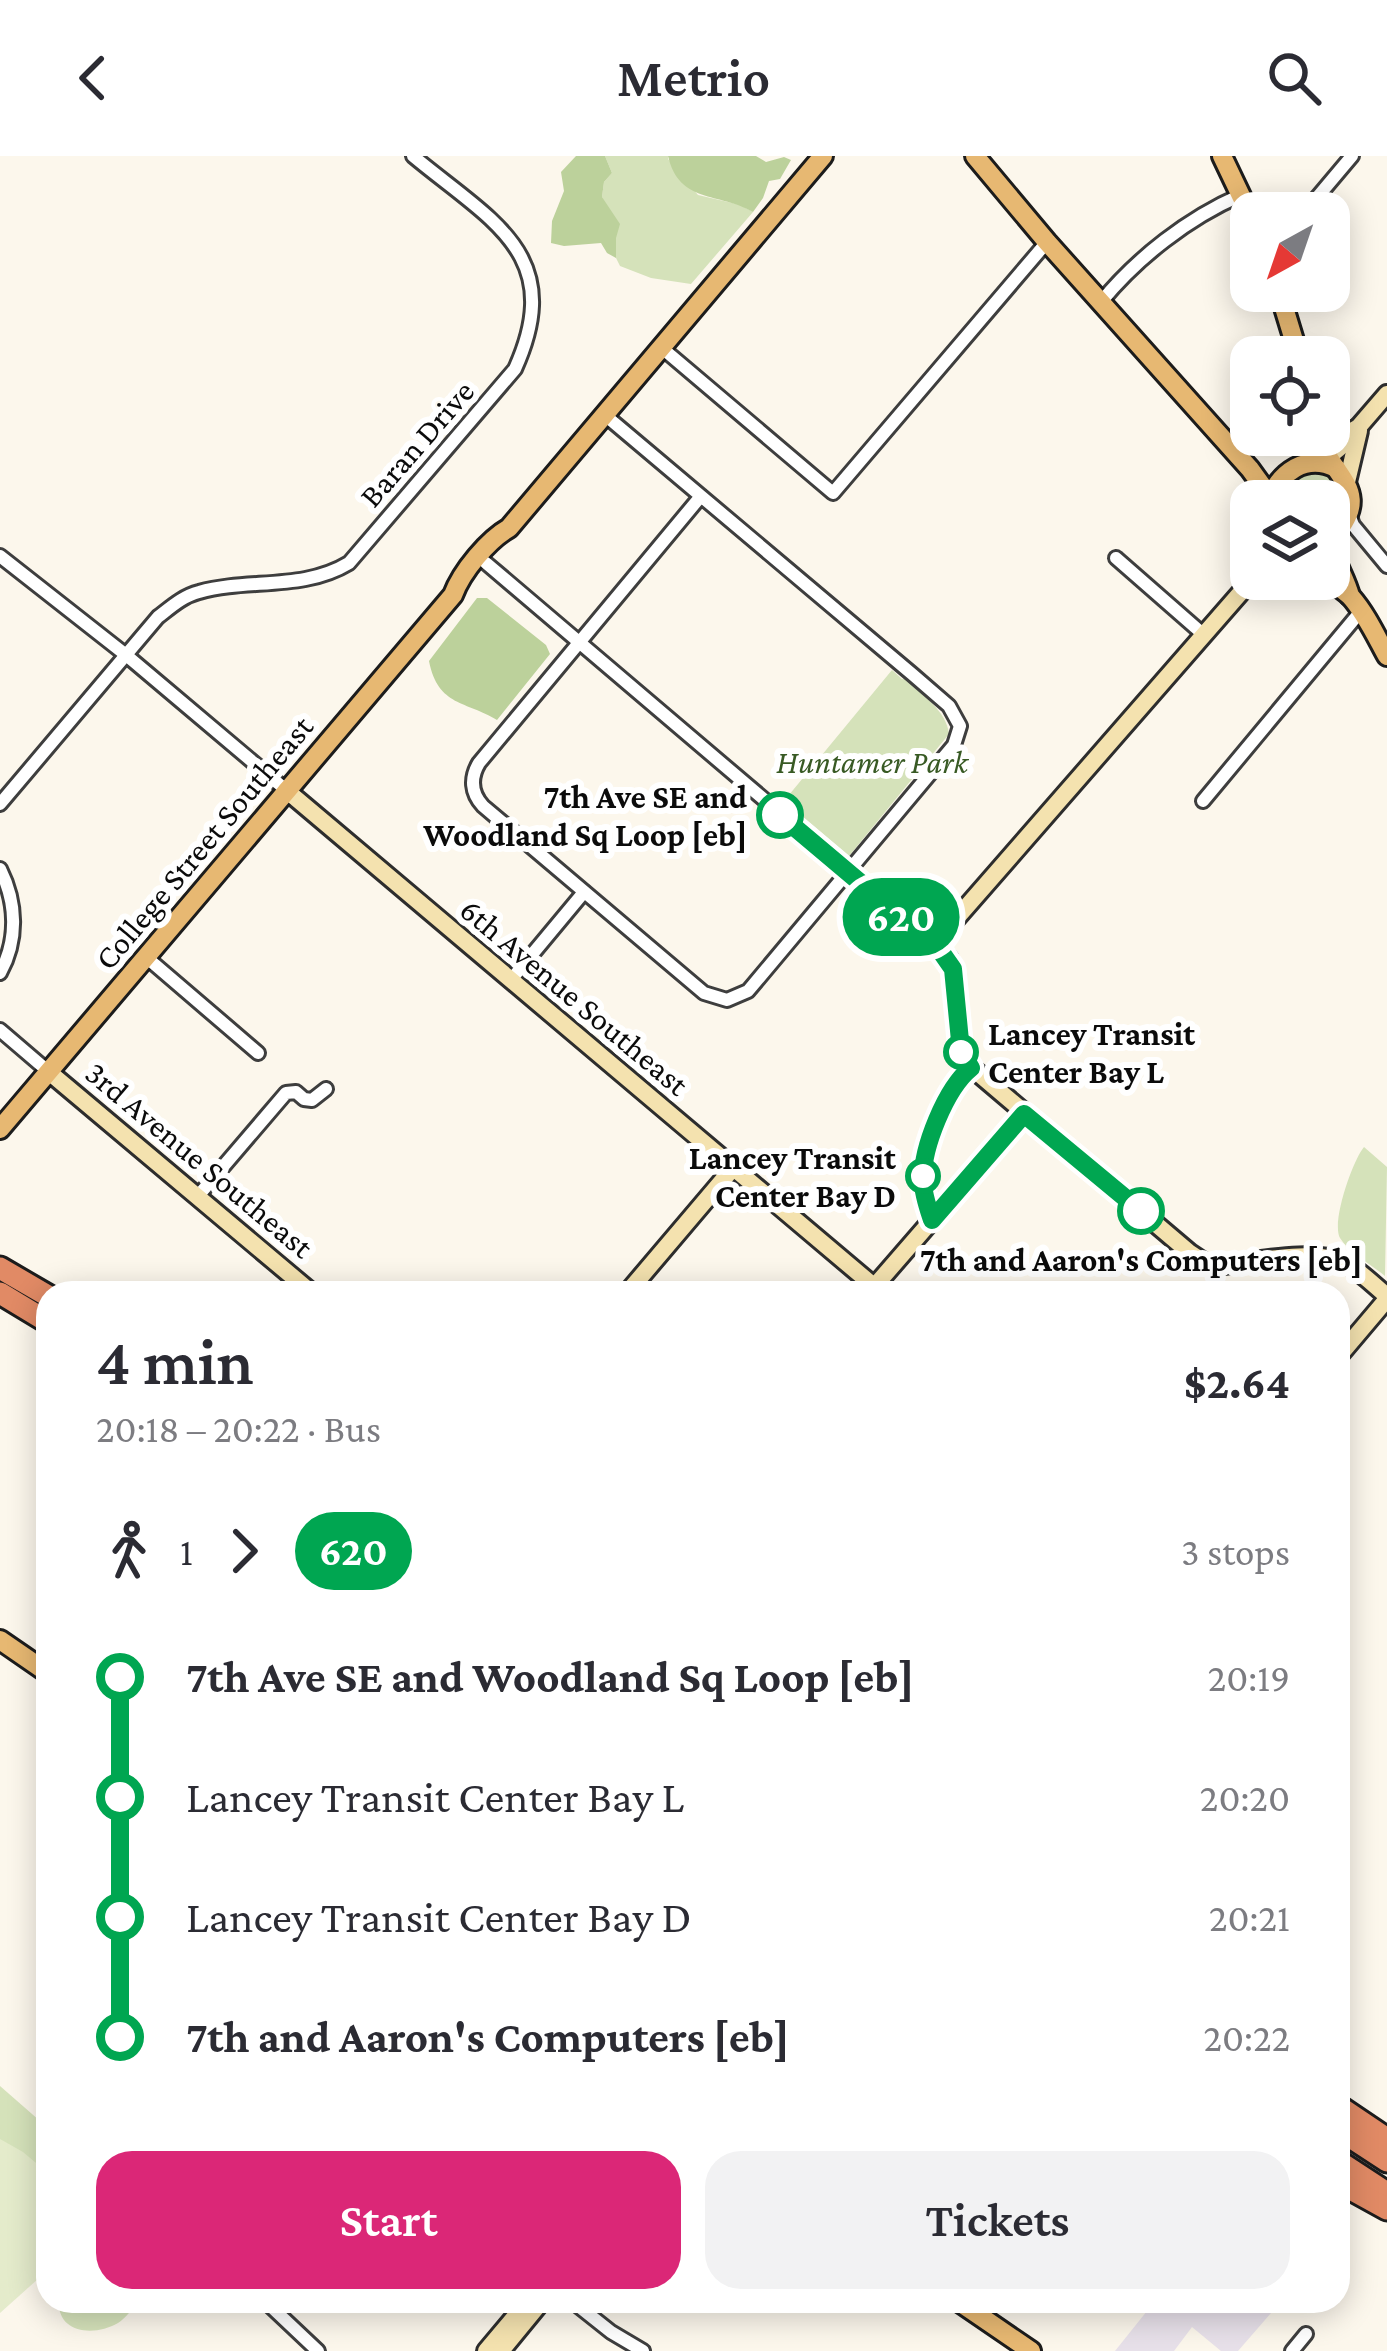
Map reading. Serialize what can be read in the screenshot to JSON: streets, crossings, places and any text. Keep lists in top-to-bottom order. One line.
{"streets":{"main road":["College Street Southeast"],"street":["Baran Drive","6th Avenue Southeast","3rd Avenue Southeast"]},"crossings":[["College Street Southeast","6th Avenue Southeast"],["College Street Southeast","3rd Avenue Southeast"]],"parks":["Huntamer Park"],"places":["7th Ave SE and Woodland Sq Loop [eb]","Lancey Transit Center Bay L","Lancey Transit Center Bay D","7th and Aaron's Computers [eb]"],"lines":["bus line 620"],"north":"bottom left","page":{"header":"Metrio","on_map":"620","heading":["4 min","20:18 – 20:22 · Bus","$2.64"],"legs":["1","620","3 stops"],"list":[{"name":"7th Ave SE and Woodland Sq Loop [eb]","value":"20:19"},{"name":"Lancey Transit Center Bay L","value":"20:20"},{"name":"Lancey Transit Center Bay D","value":"20:21"},{"name":"7th and Aaron's Computers [eb]","value":"20:22"}],"buttons":["Start","Tickets"]}}
